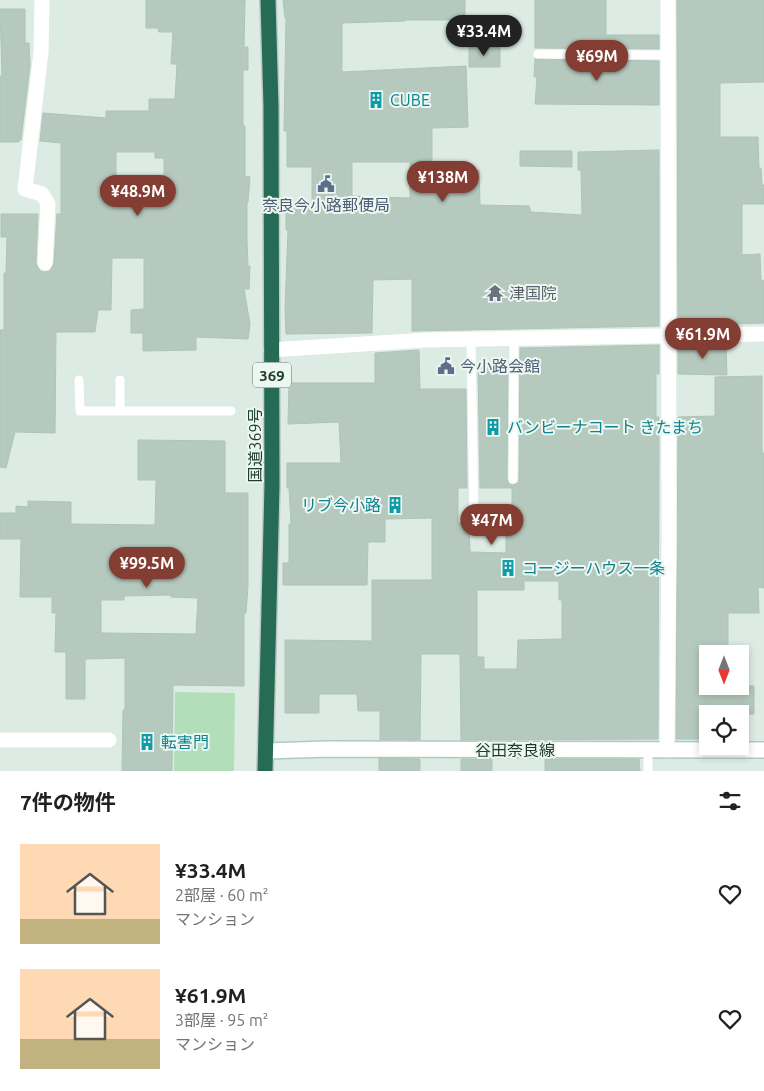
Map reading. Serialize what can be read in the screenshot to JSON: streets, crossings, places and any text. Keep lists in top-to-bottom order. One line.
{"streets":{"highway":["369","国道369号"],"street":["谷田奈良線"]},"crossings":[["国道369号","谷田奈良線"]],"places":{"building":["CUBE","バンビーナコート きたまち","リブ今小路","コージーハウス一条","転害門"],"public building":["奈良今小路郵便局","今小路会館"],"temple":["津国院"]},"north":"bottom","page":{"price":["¥33.4M","¥69M","¥138M","¥48.9M","¥61.9M","¥47M","¥99.5M"],"heading":"7件の物件","list":[{"name":"¥33.4M","note":"2部屋 · 60 m² · マンション"},{"name":"¥61.9M","note":"3部屋 · 95 m² · マンション"}]}}
